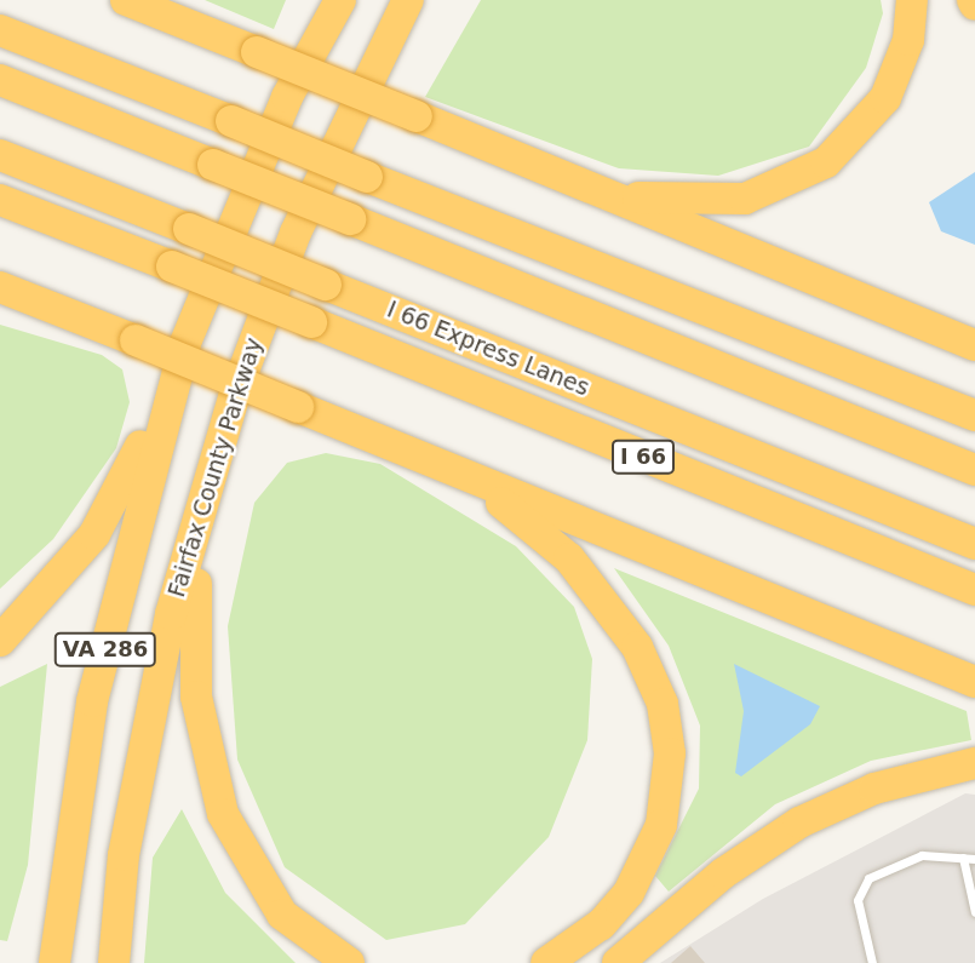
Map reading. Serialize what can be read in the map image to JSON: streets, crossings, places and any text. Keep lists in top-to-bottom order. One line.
{"streets":{"highway":["I 66 Express Lanes","I 66","Fairfax County Parkway","VA 286"]}}
